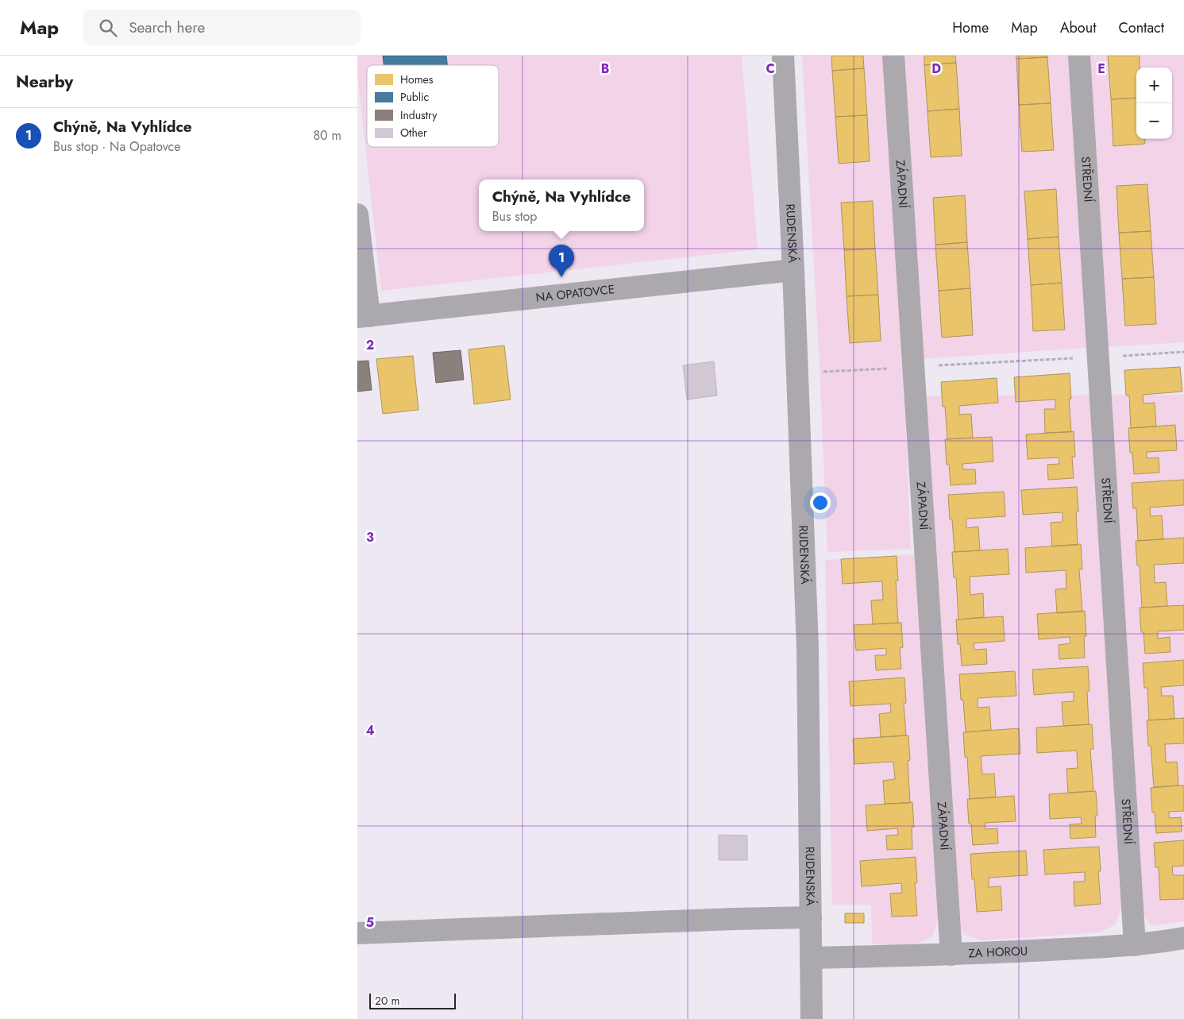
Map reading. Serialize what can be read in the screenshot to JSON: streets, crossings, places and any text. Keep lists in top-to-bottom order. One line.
{"streets":{"street":["STŘEDNÍ","ZÁPADNÍ","RUDENSKÁ","NA OPATOVCE","ZA HOROU"]},"crossings":[["STŘEDNÍ","ZA HOROU"],["ZÁPADNÍ","ZA HOROU"],["RUDENSKÁ","NA OPATOVCE"],["RUDENSKÁ","ZA HOROU"]],"legend":["Homes","Public","Industry","Other"],"scale_bar":"20 m","page":{"header":"Map","search":"Search here","nav":["Home","Map","About","Contact"],"heading":"Nearby","map_buttons":["+","−"],"list":[{"mark":"1","name":"Chýně, Na Vyhlídce","note":"Bus stop · Na Opatovce","value":"80 m"}],"popup":["Chýně, Na Vyhlídce","Bus stop"],"pins":"1","scale":"20 m"},"grid":{"columns":["B","C","D","E"],"rows":["2","3","4","5"]}}
